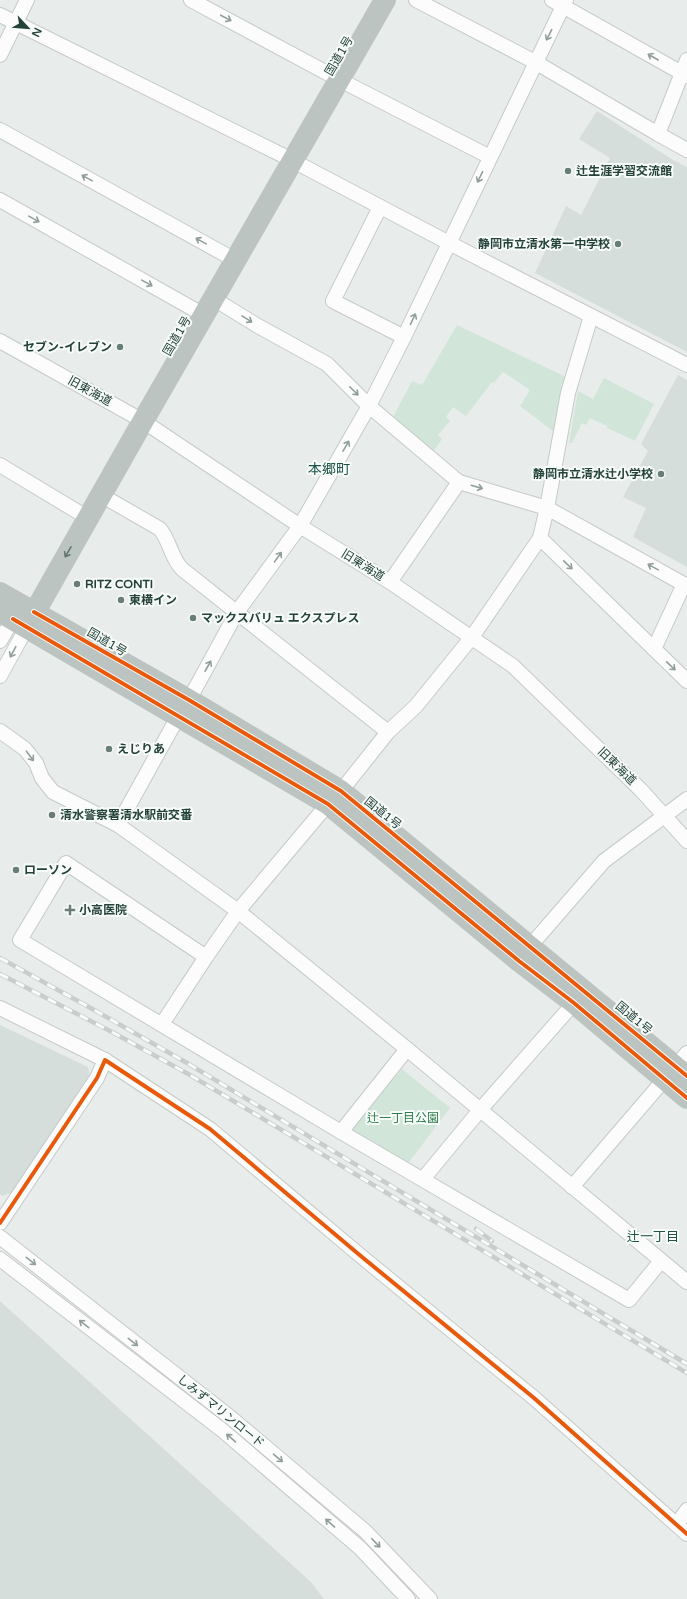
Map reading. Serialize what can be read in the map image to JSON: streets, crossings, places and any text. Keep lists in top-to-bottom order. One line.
{"streets":{"highway":["国道1号"],"street":["旧東海道","しみずマリンロード"]},"crossings":[["国道1号","旧東海道"]],"districts":["本郷町","辻一丁目"],"parks":["辻一丁目公園"],"places":{"other":["辻生涯学習交流館","静岡市立清水第一中学校","セブン-イレブン","静岡市立清水辻小学校","RITZ CONTI","東横イン","マックスバリュ エクスプレス","えじりあ","清水警察署清水駅前交番","ローソン"],"health":["小高医院"]},"north":"bottom right"}
